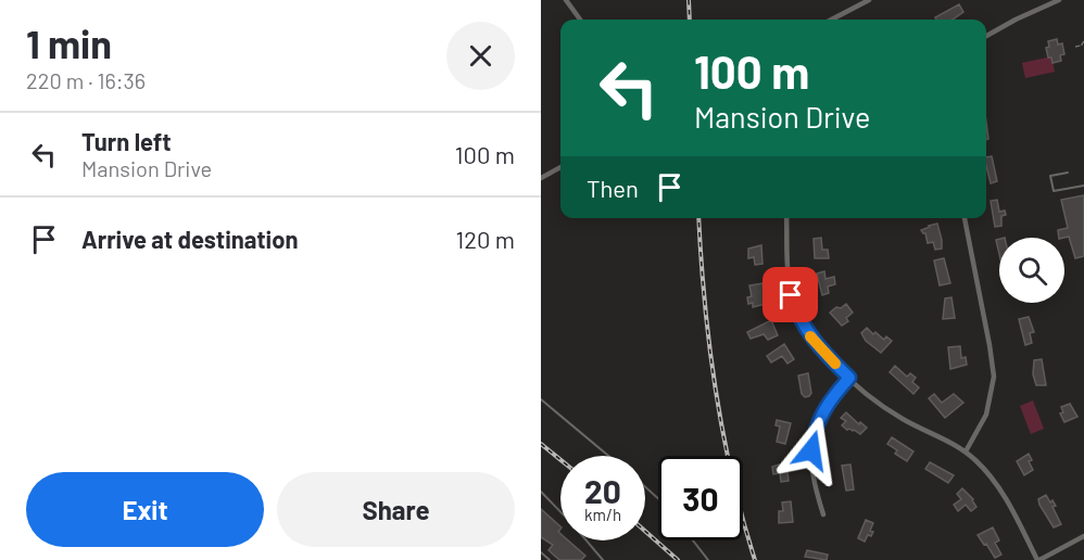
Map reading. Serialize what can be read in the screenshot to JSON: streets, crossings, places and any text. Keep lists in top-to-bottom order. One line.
{"page":{"heading":["1 min","220 m · 16:36"],"turn":["100 m","Mansion Drive"],"list":[{"name":"Turn left","note":"Mansion Drive","value":"100 m"},{"name":"Arrive at destination","value":"120 m"}],"then":"Then","speed":"20 km/h","limit":"30","buttons":["Exit","Share"]}}
